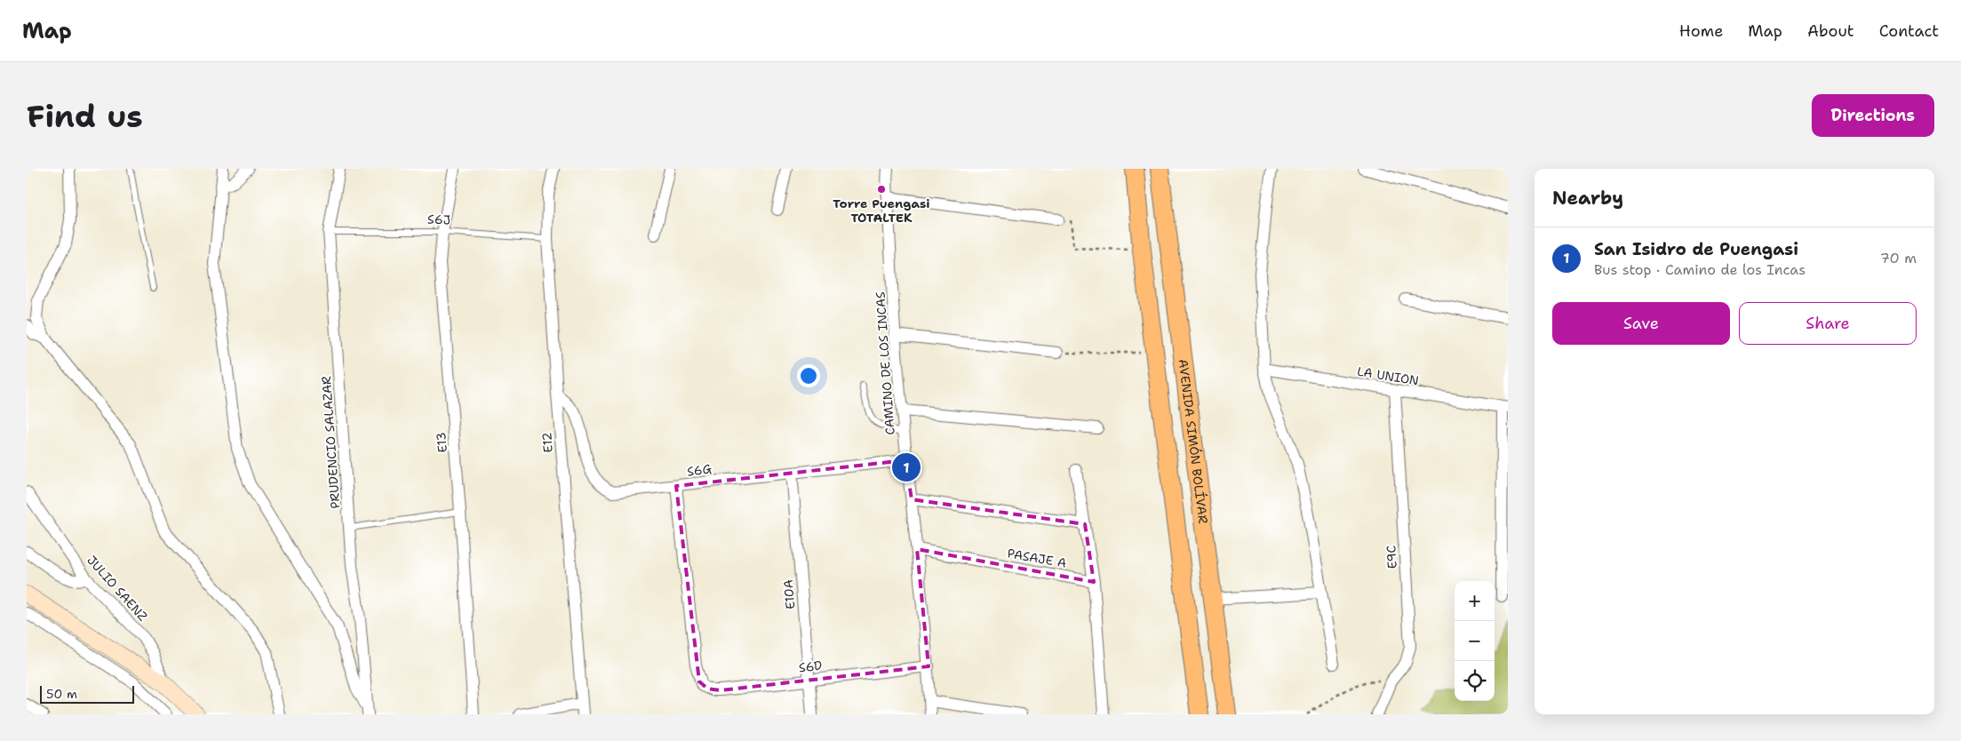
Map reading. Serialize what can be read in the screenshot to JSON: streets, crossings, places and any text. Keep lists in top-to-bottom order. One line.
{"streets":{"highway":["AVENIDA SIMÓN BOLÍVAR"],"street":["CAMINO DE LOS INCAS","LA UNION","PRUDENCIO SALAZAR","E13","E12","S6G","E9C","PASAJE A","JULIO SAENZ","E10A","S6D"],"lane":["S6J"]},"crossings":[["S6J","PRUDENCIO SALAZAR"],["S6J","E13"],["S6J","E12"],["CAMINO DE LOS INCAS","S6G"],["CAMINO DE LOS INCAS","PASAJE A"],["CAMINO DE LOS INCAS","S6D"],["LA UNION","E9C"],["E12","S6G"],["S6G","E10A"],["S6G","S6D"],["E10A","S6D"]],"places":["Torre Puengasi TOTALTEK"],"scale_bar":"50 m","page":{"header":"Map","nav":["Home","Map","About","Contact"],"buttons":["Directions",["Save","Share"]],"title":"Find us","heading":"Nearby","list":[{"mark":"1","name":"San Isidro de Puengasi","note":"Bus stop · Camino de los Incas","value":"70 m"}],"pins":"1","map_buttons":["+","−"],"scale":"50 m"}}
